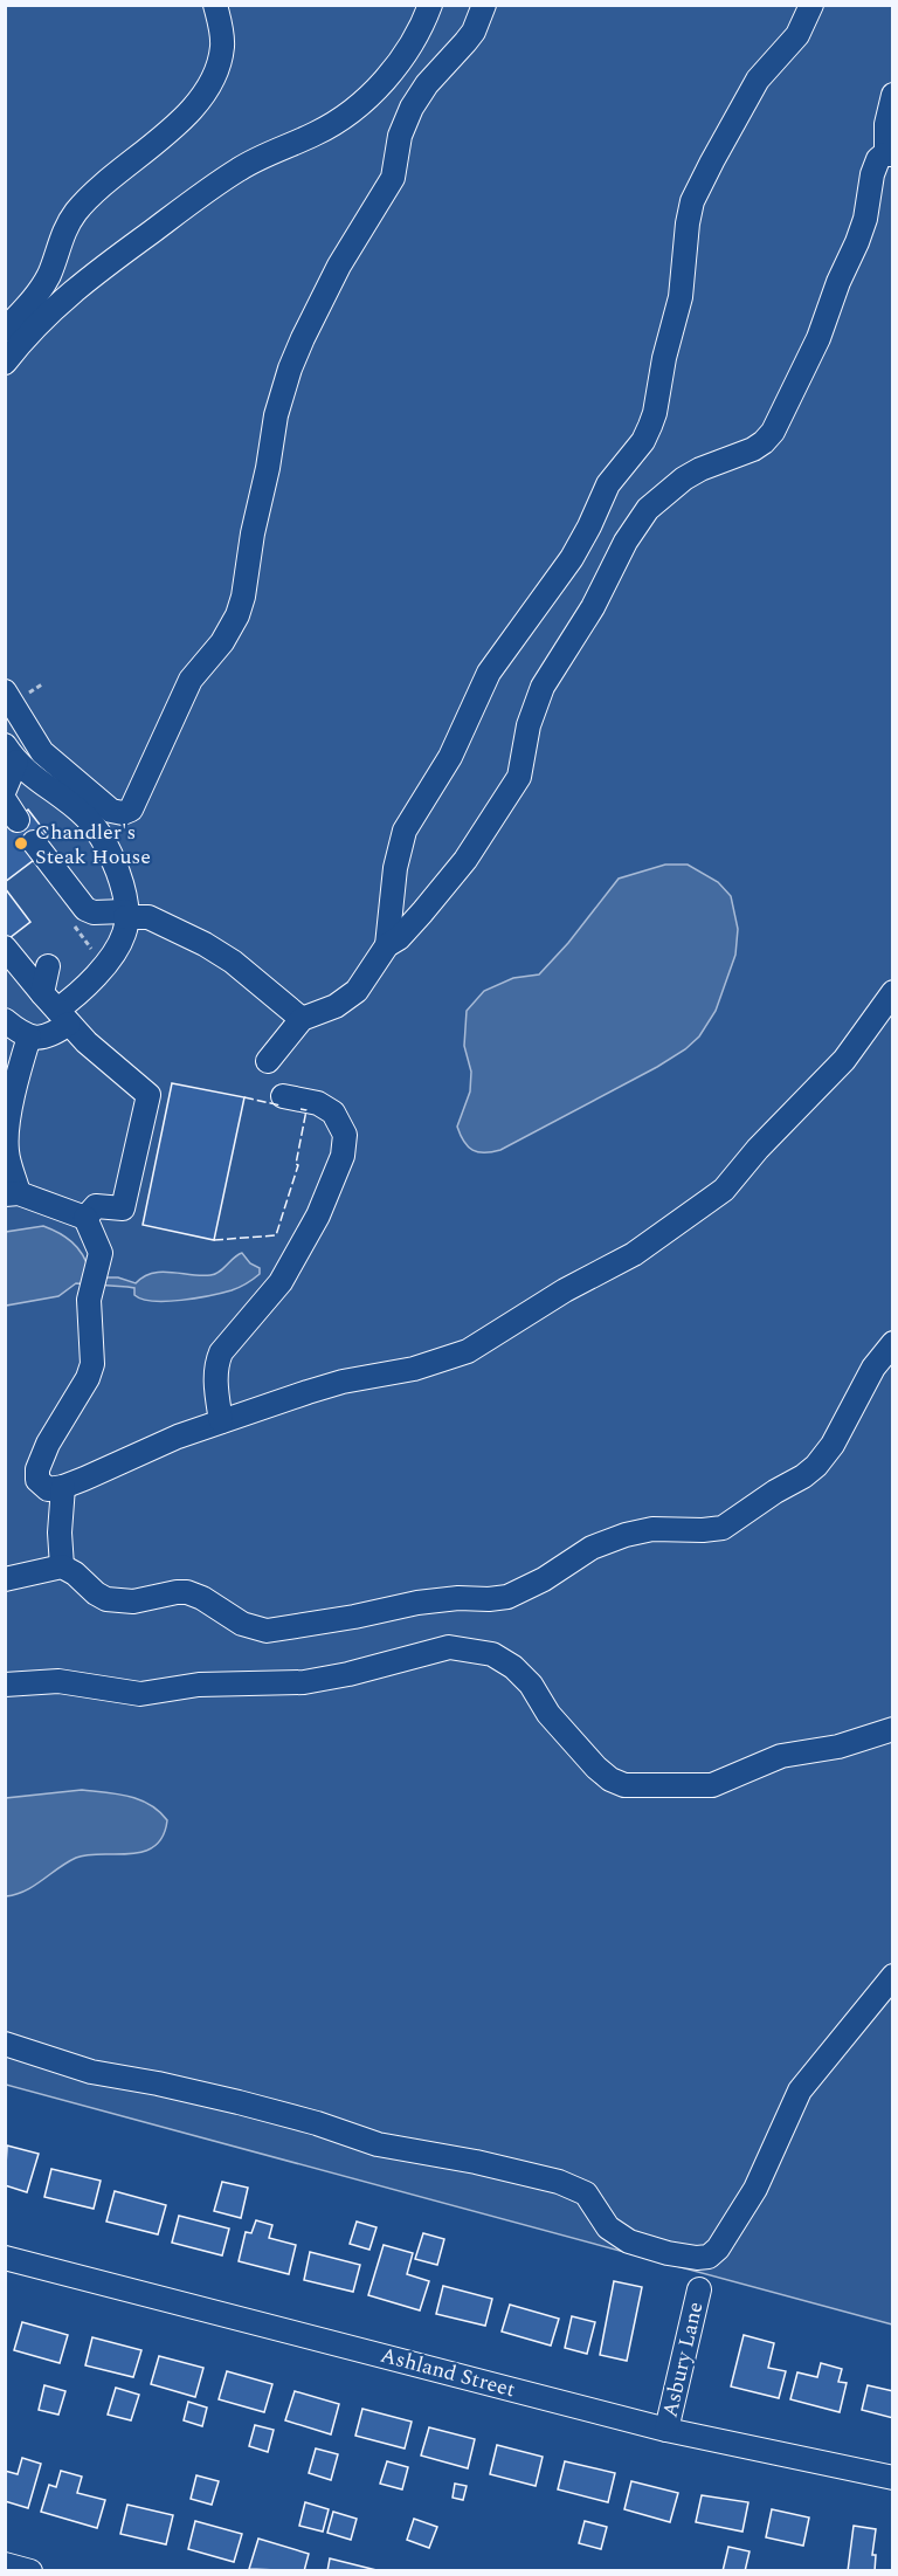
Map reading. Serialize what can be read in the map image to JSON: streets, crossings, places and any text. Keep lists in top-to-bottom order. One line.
{"streets":{"street":["Asbury Lane","Ashland Street"]},"crossings":[["Asbury Lane","Ashland Street"]],"places":["Chandler's Steak House"]}
